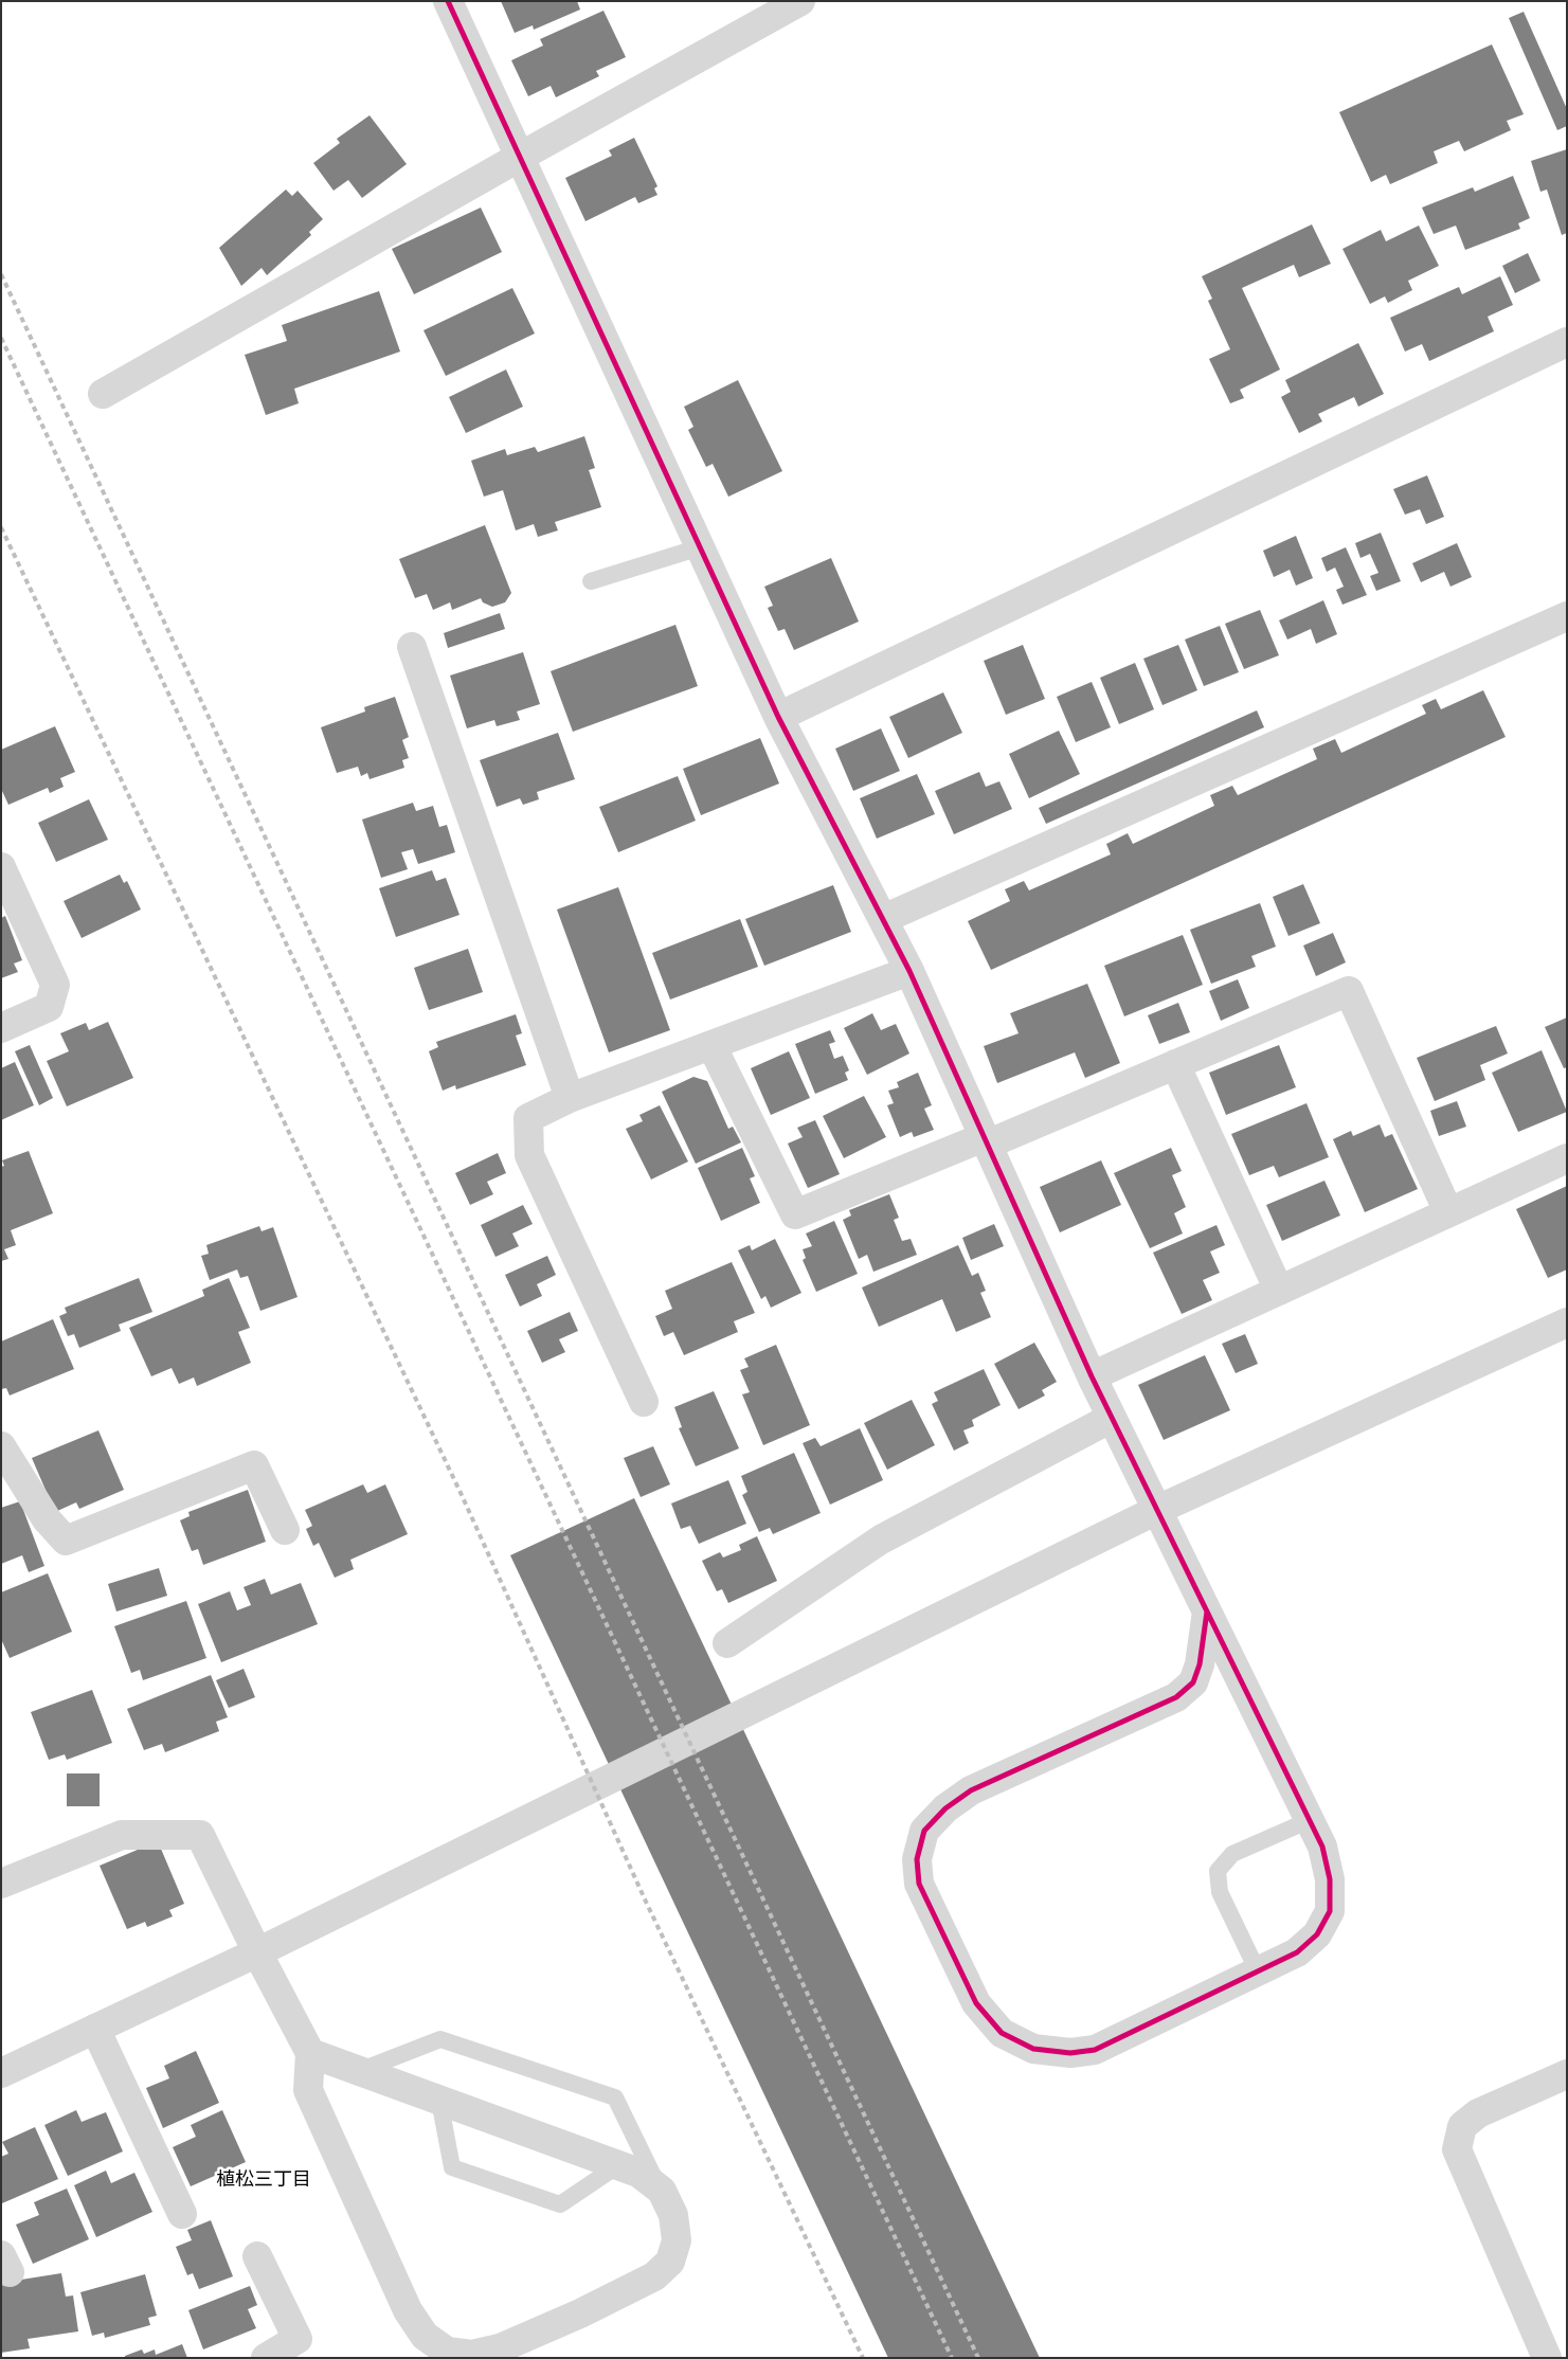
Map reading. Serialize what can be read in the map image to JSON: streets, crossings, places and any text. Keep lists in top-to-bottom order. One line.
{"districts":["植松三丁目"]}
